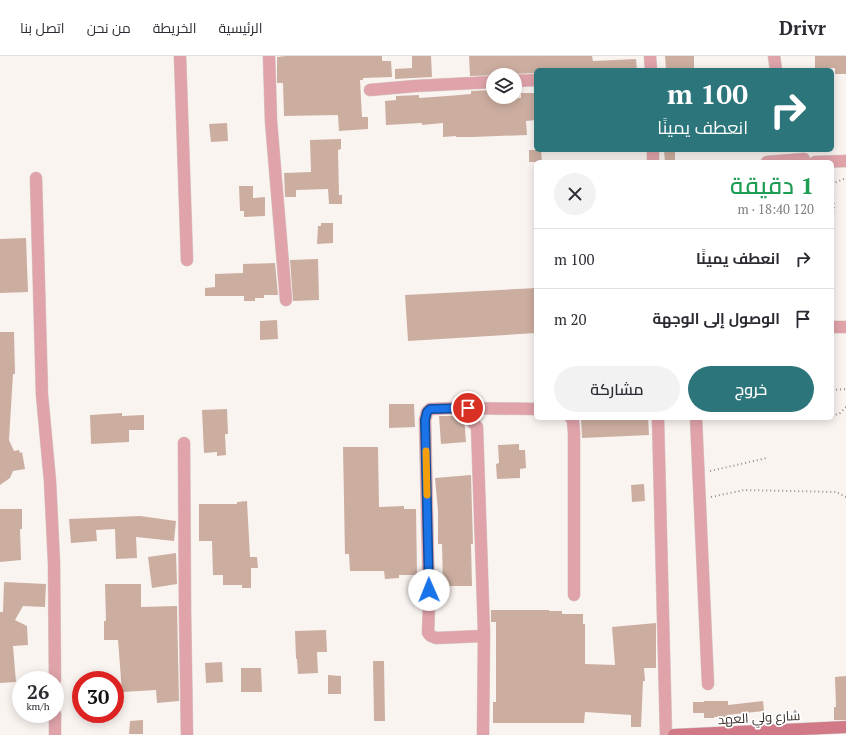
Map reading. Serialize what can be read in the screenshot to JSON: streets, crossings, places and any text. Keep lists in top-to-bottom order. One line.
{"streets":{"main road":["شارع ولي العهد"]},"page":{"header":"Drivr","nav":["الرئيسية","الخريطة","من نحن","اتصل بنا"],"turn":["100 m","انعطف يمينًا"],"heading":["1 دقيقة","120 m · 18:40"],"list":[{"name":"انعطف يمينًا","value":"100 m"},{"name":"الوصول إلى الوجهة","value":"20 m"}],"buttons":["خروج","مشاركة"],"speed":"26 km/h","limit":"30"}}
